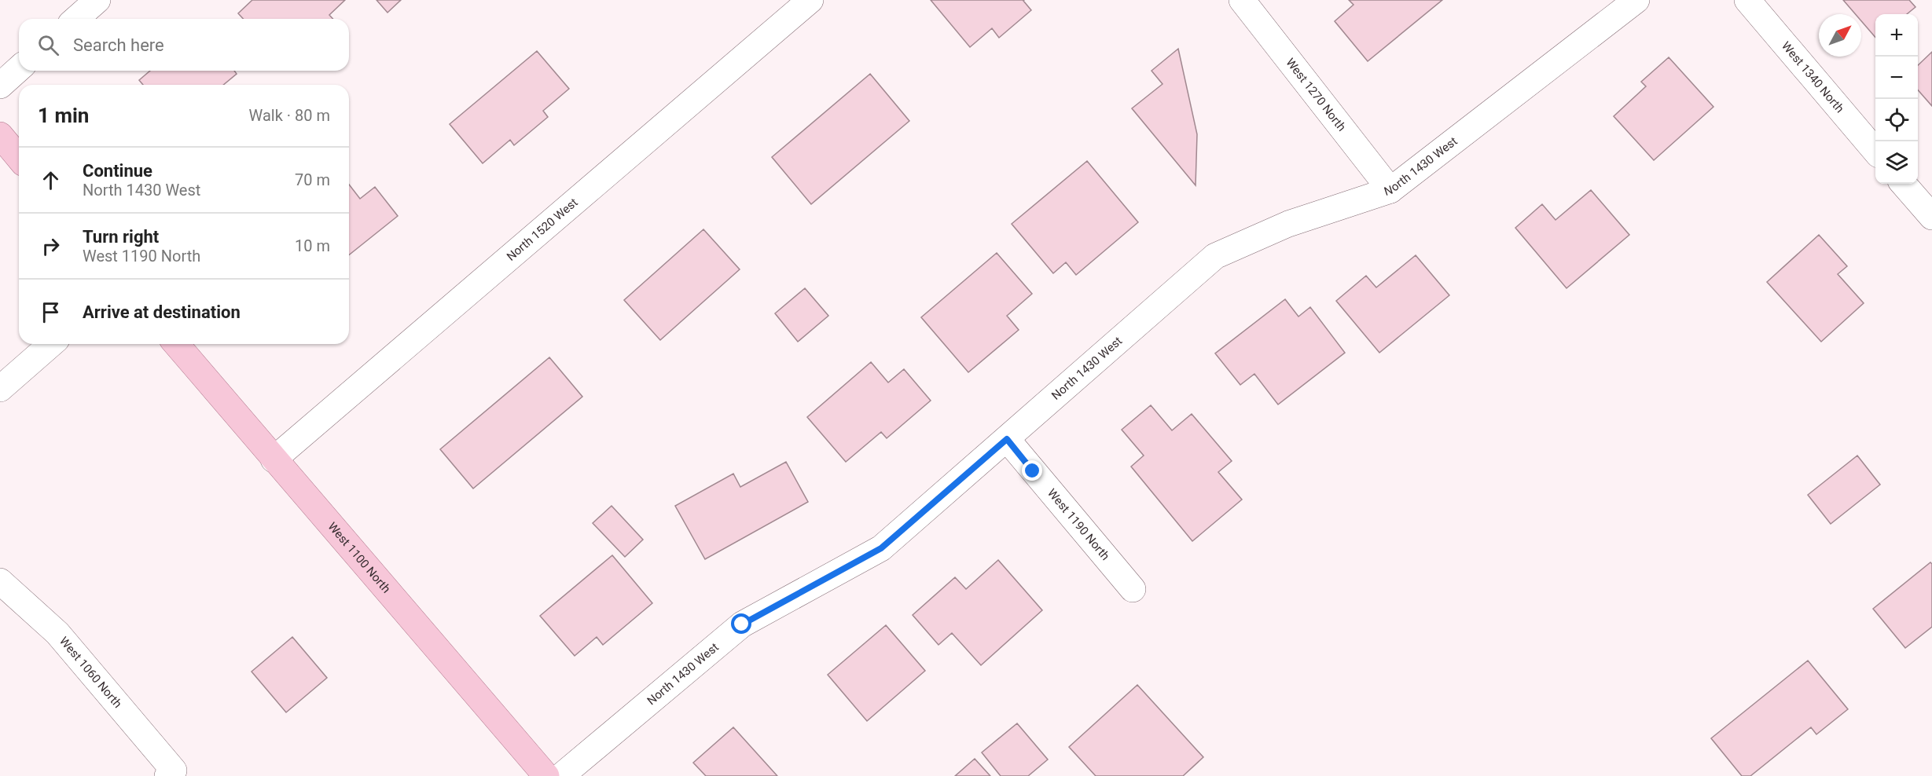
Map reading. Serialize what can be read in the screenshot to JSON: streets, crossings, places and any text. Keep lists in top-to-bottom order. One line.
{"streets":{"main road":["West 1100 North"],"street":["West 1340 North","West 1270 North","North 1430 West","North 1520 West","West 1190 North","West 1060 North"]},"crossings":[["West 1270 North","North 1430 West"],["North 1430 West","West 1190 North"],["North 1520 West","West 1100 North"]],"north":"top right","page":{"map_buttons":["+","−"],"search":"Search here","heading":["1 min","Walk · 80 m"],"list":[["Continue","North 1430 West","70 m"],["Turn right","West 1190 North","10 m"],"Arrive at destination"]}}
